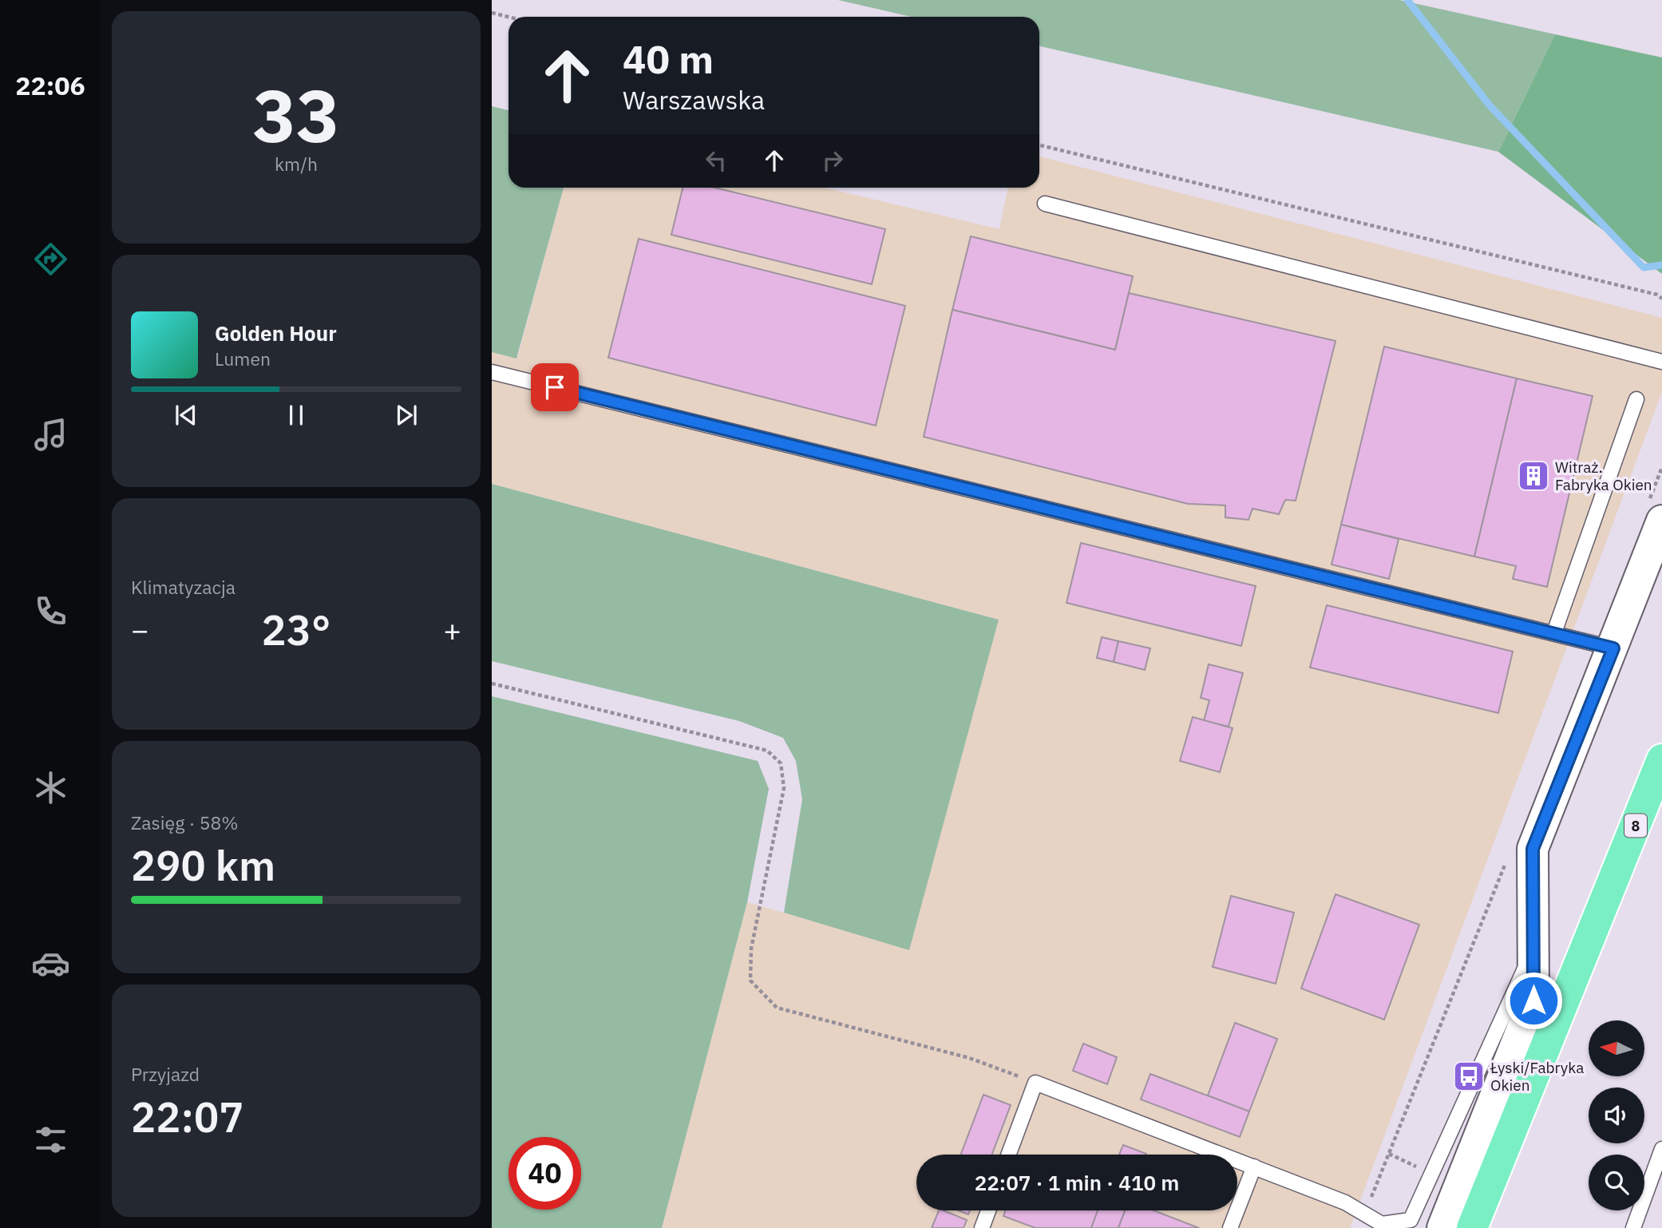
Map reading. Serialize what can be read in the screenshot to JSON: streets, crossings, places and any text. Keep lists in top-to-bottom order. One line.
{"streets":{"highway":["8"]},"places":{"building":["Witraż. Fabryka Okien"],"bus stop":["Łyski/Fabryka Okien"]},"north":"left","page":{"tabs":"22:06","tile":[["33","km/h"],"Klimatyzacja",["Zasięg · 58%","290 km"],["Przyjazd","22:07"]],"turn":["40 m","Warszawska"],"song":["Golden Hour","Lumen"],"heat":["−","23°","+"],"limit":"40","trip":"22:07 · 1 min · 410 m"}}
